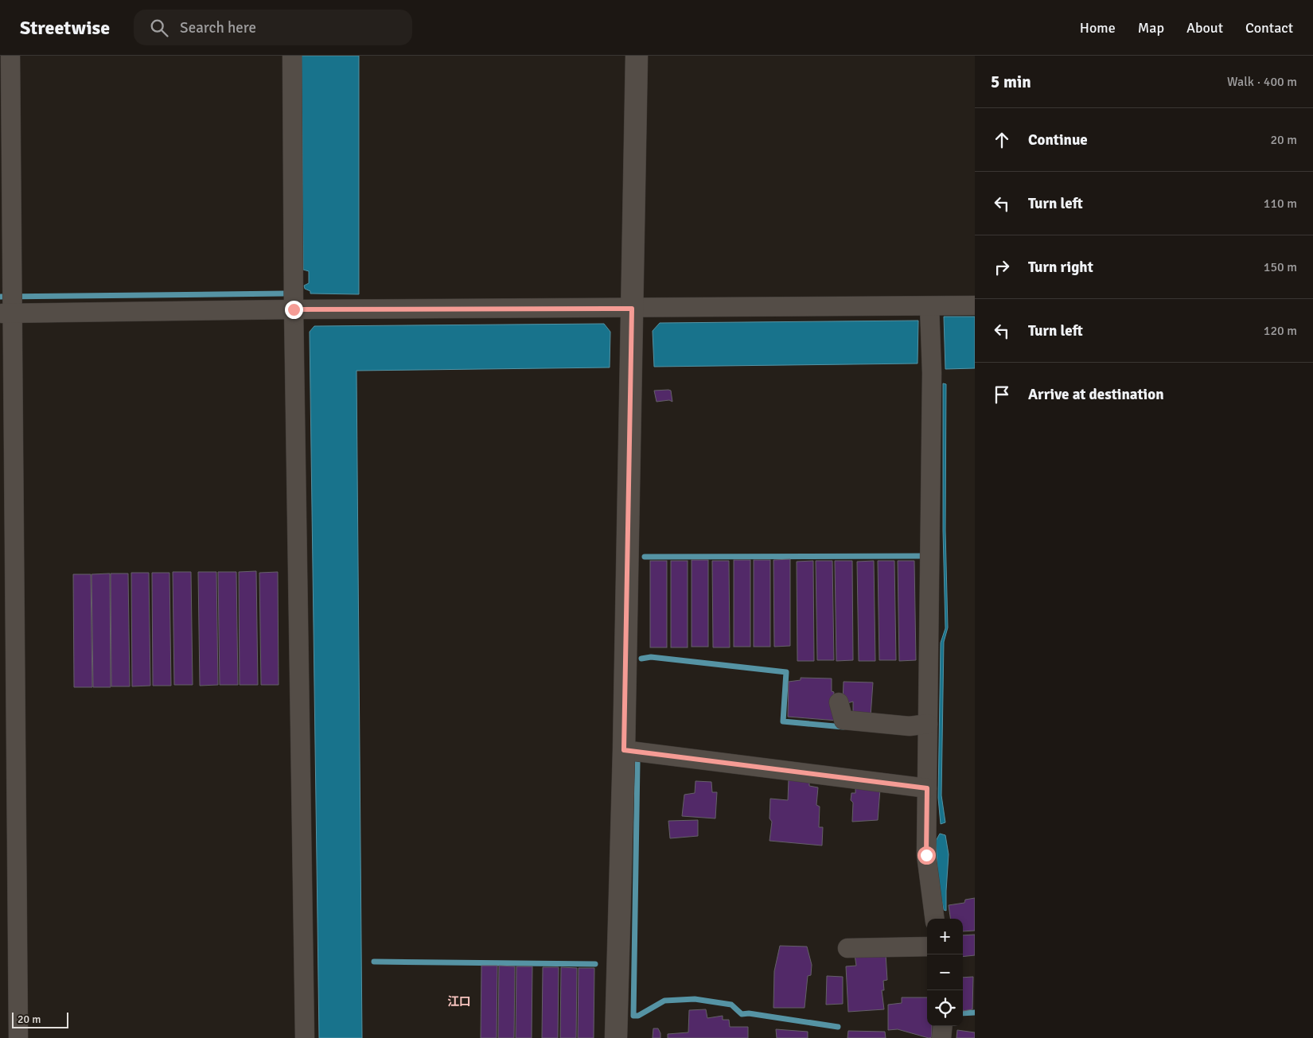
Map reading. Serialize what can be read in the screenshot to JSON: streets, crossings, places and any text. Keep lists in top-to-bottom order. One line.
{"districts":["江口"],"scale_bar":"20 m","page":{"header":"Streetwise","search":"Search here","nav":["Home","Map","About","Contact"],"heading":["5 min","Walk · 400 m"],"list":[["Continue","20 m"],["Turn left","110 m"],["Turn right","150 m"],["Turn left","120 m"],"Arrive at destination"],"map_buttons":["+","−"],"scale":"20 m"}}
